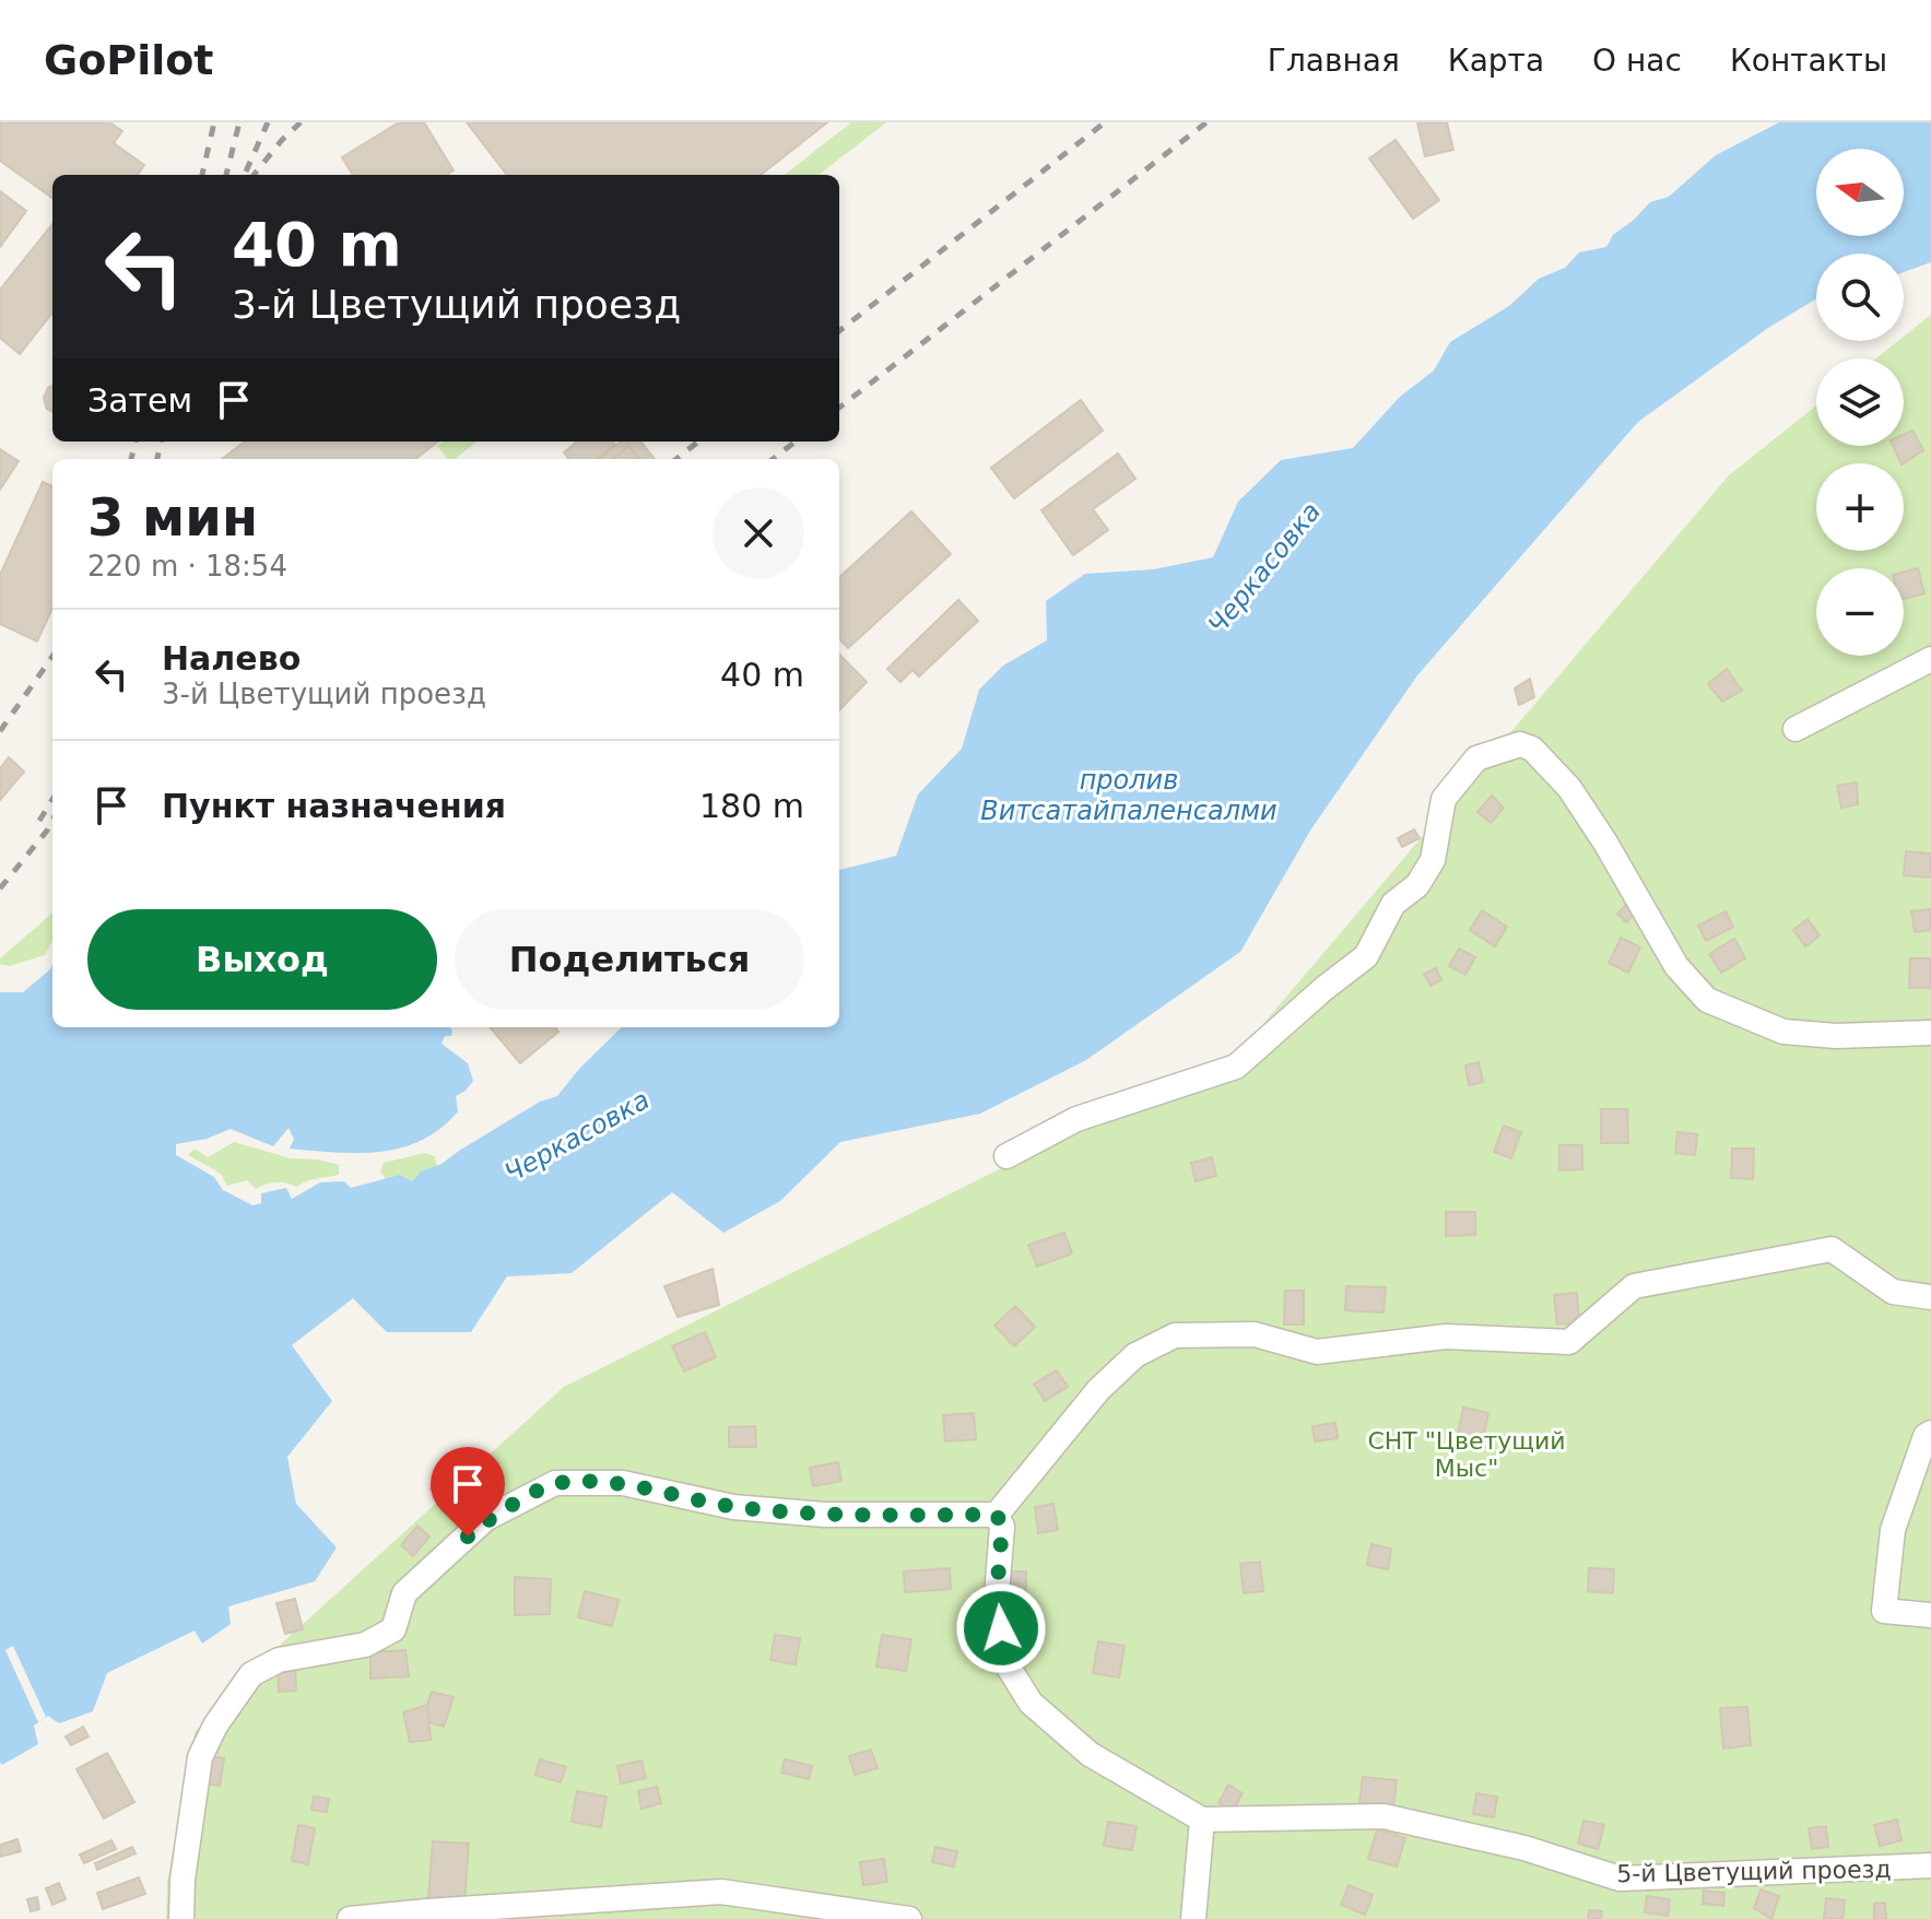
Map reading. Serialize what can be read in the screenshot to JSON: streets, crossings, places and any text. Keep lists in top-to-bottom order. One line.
{"streets":{"street":["5-й Цветущий проезд"]},"water":["Черкасовка","пролив Витсатайпаленсалми"],"parks":["СНТ \"Цветущий Мыс\""],"north":"left","page":{"header":"GoPilot","nav":["Главная","Карта","О нас","Контакты"],"map_buttons":["+","−"],"turn":["40 m","3-й Цветущий проезд"],"then":"Затем","heading":["3 мин","220 m · 18:54"],"list":[{"name":"Налево","note":"3-й Цветущий проезд","value":"40 m"},{"name":"Пункт назначения","value":"180 m"}],"buttons":["Выход","Поделиться"]}}
